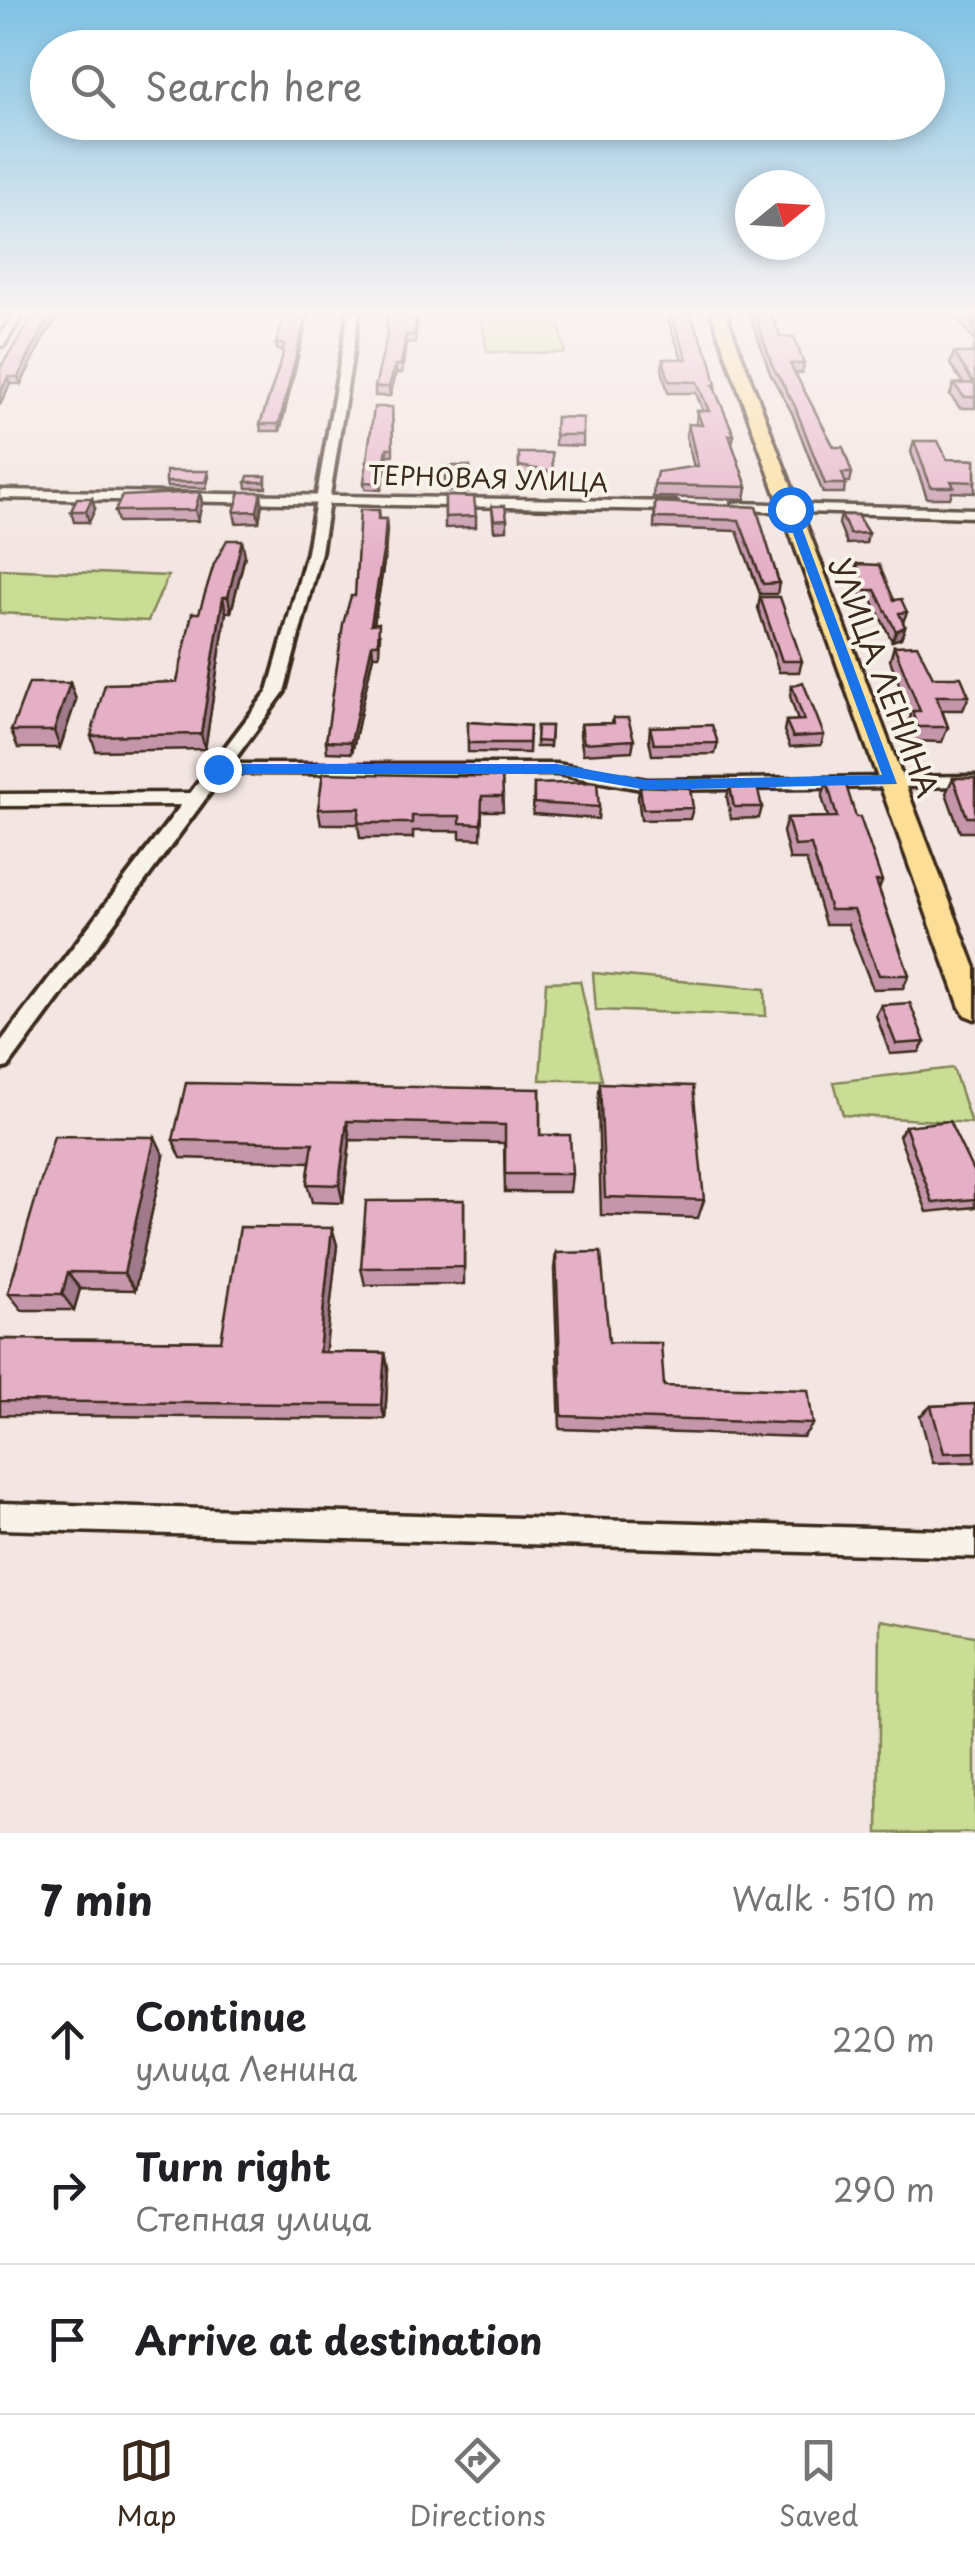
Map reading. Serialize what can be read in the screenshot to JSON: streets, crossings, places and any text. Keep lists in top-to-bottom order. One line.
{"streets":{"main road":["УЛИЦА ЛЕНИНА"],"street":["ТЕРНОВАЯ УЛИЦА"]},"north":"right","page":{"search":"Search here","heading":["7 min","Walk · 510 m"],"list":[["Continue","улица Ленина","220 m"],["Turn right","Степная улица","290 m"],"Arrive at destination"],"nav":["Map","Directions","Saved"]}}
